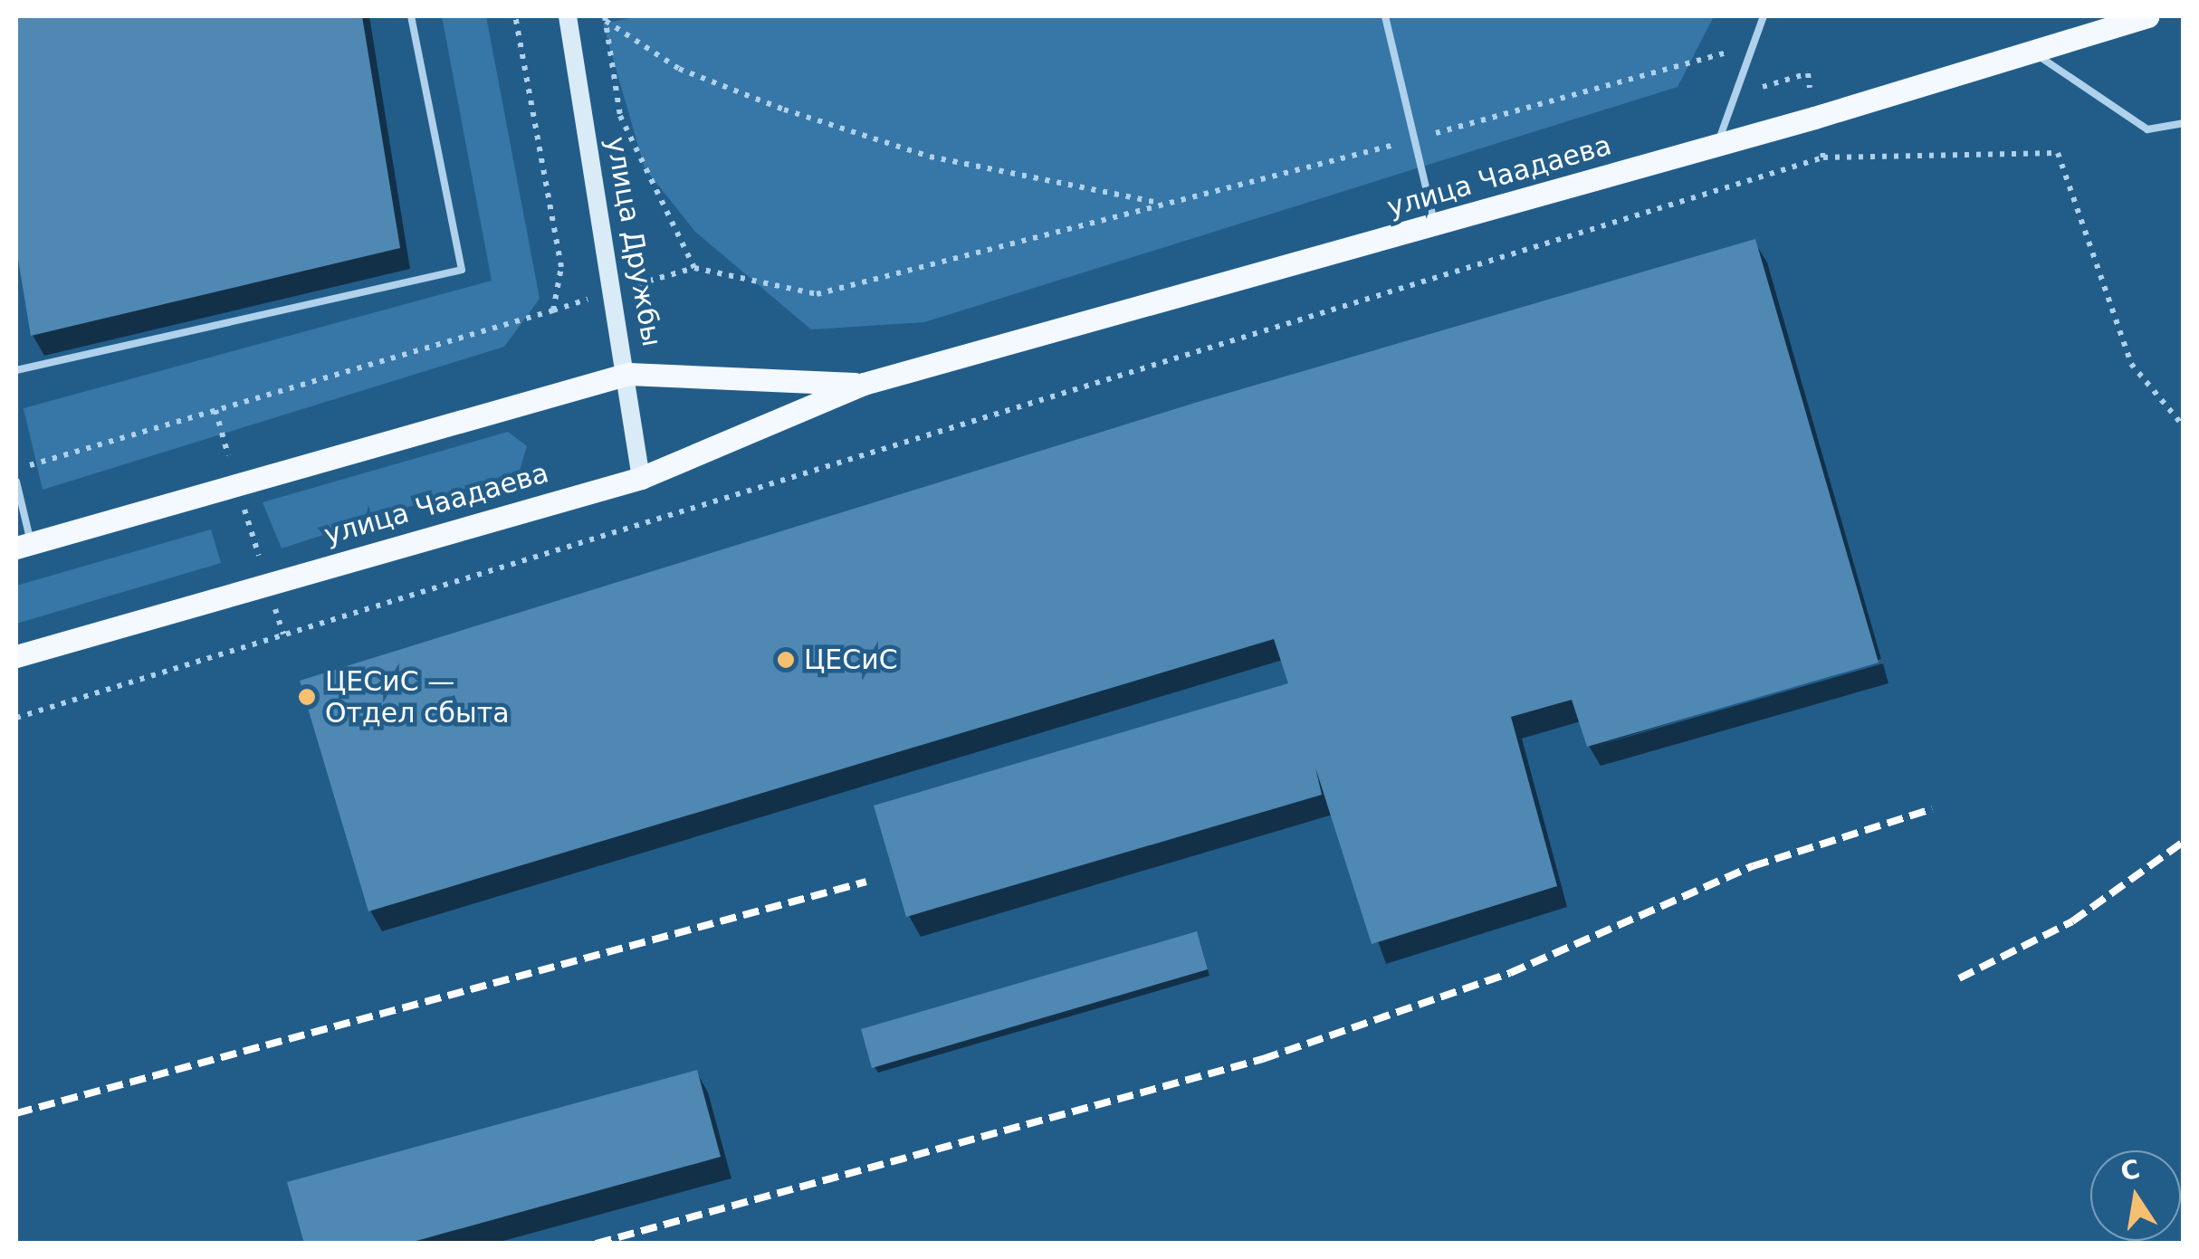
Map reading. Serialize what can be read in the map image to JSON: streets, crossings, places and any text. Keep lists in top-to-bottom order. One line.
{"streets":{"main road":["улица Чаадаева","улица Дружбы"]},"crossings":[["улица Чаадаева","улица Дружбы"]],"places":["ЦЕСиС","ЦЕСиС — Отдел сбыта"],"north":"top"}
